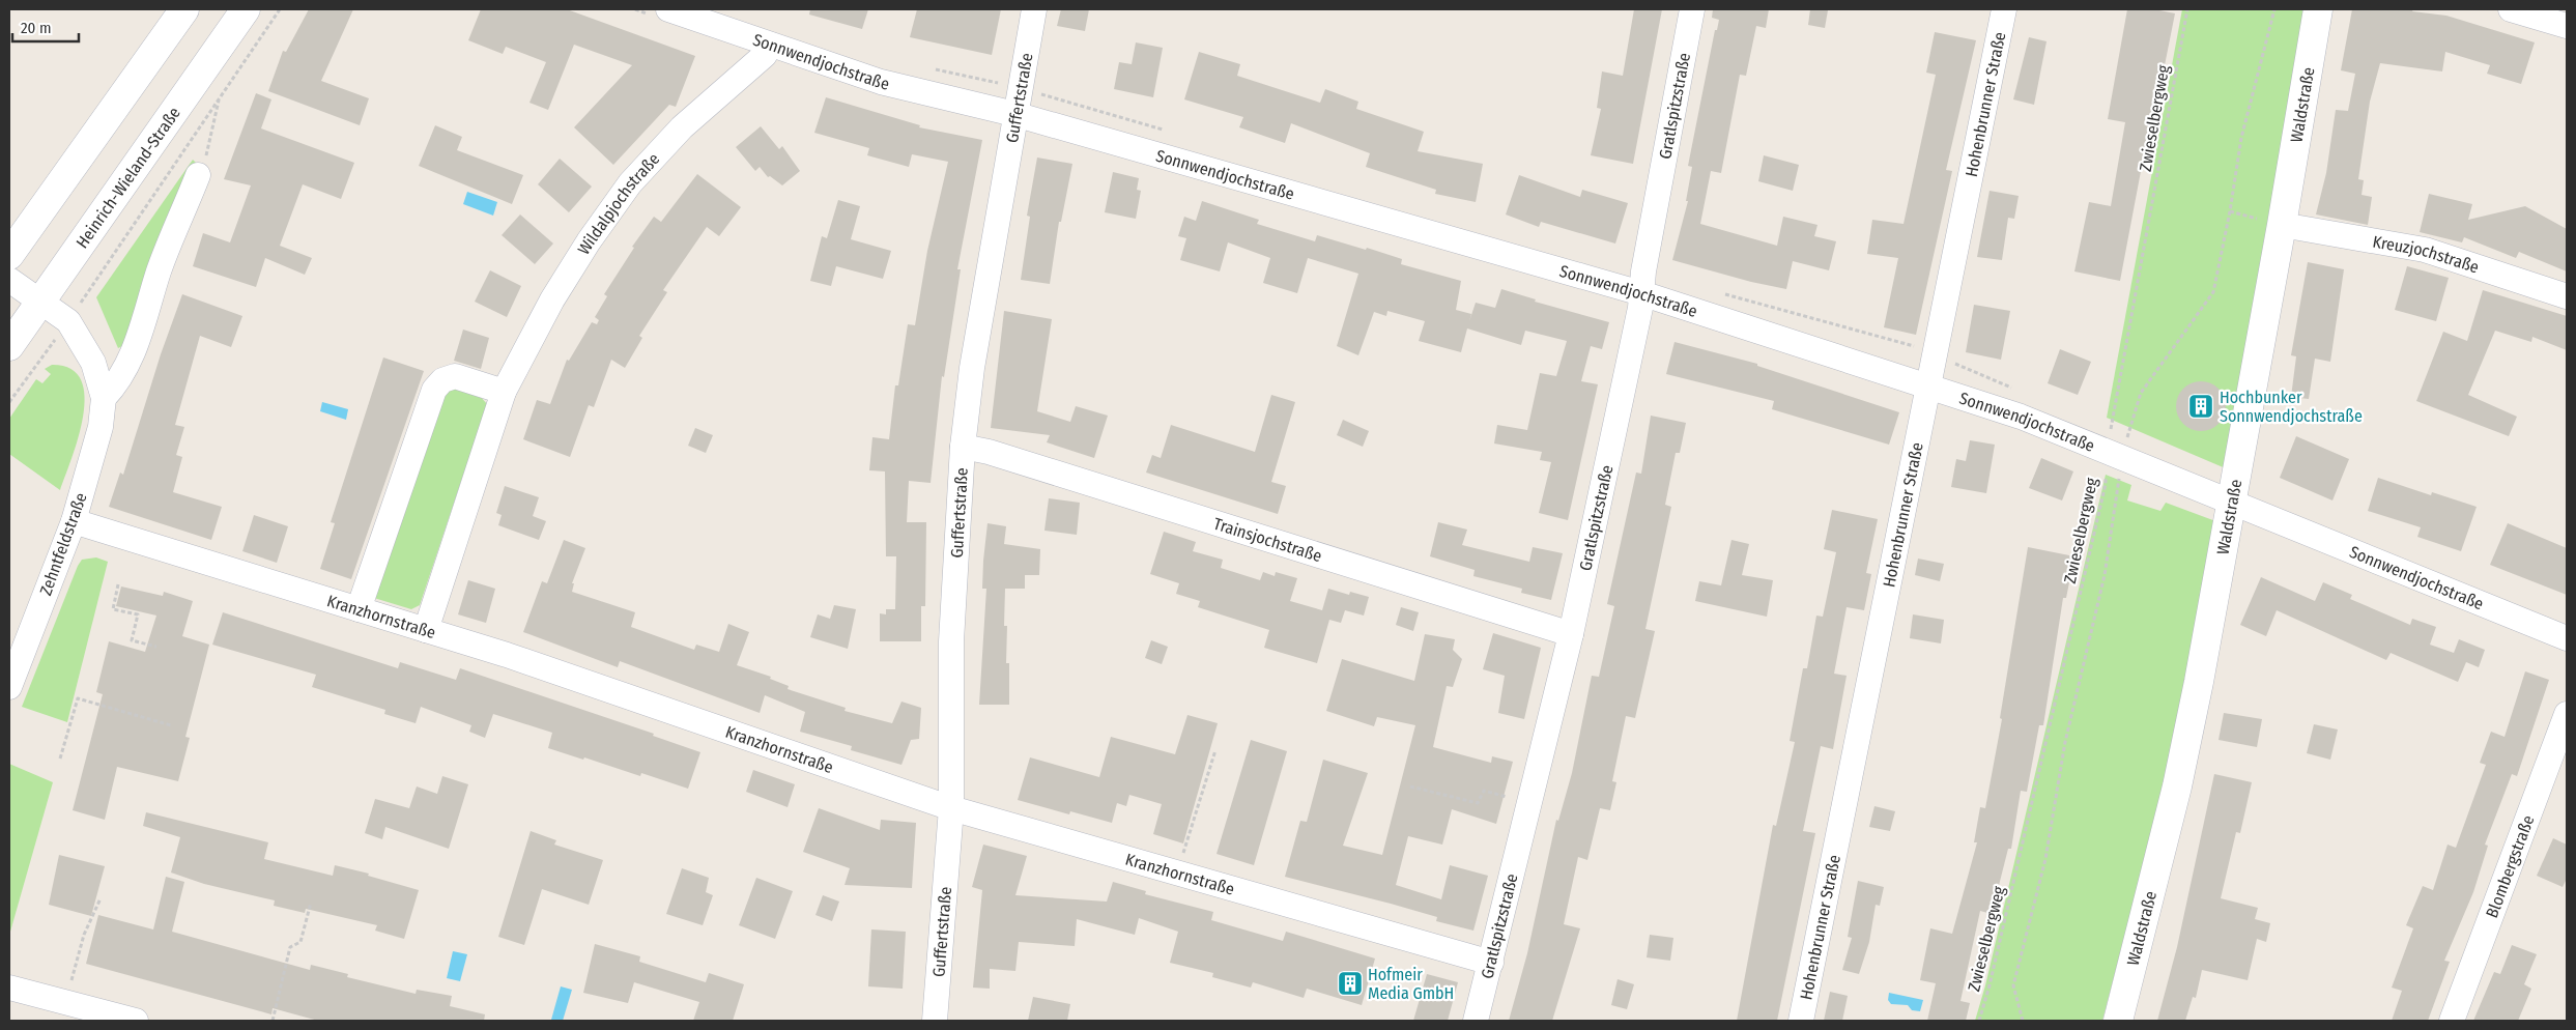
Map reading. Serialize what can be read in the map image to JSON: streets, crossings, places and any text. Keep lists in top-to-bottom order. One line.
{"streets":{"street":["Sonnwendjochstraße","Guffertstraße","Hohenbrunner Straße","Waldstraße","Gratlspitzstraße","Heinrich-Wieland-Straße","Wildalpjochstraße","Kreuzjochstraße","Trainsjochstraße","Zehntfeldstraße","Kranzhornstraße","Blombergstraße"],"path":["Zwieselbergweg"]},"crossings":[["Sonnwendjochstraße","Guffertstraße"],["Sonnwendjochstraße","Hohenbrunner Straße"],["Sonnwendjochstraße","Waldstraße"],["Sonnwendjochstraße","Gratlspitzstraße"],["Sonnwendjochstraße","Zwieselbergweg"],["Sonnwendjochstraße","Wildalpjochstraße"],["Guffertstraße","Trainsjochstraße"],["Guffertstraße","Kranzhornstraße"],["Waldstraße","Kreuzjochstraße"],["Gratlspitzstraße","Trainsjochstraße"],["Gratlspitzstraße","Kranzhornstraße"],["Heinrich-Wieland-Straße","Zehntfeldstraße"],["Wildalpjochstraße","Kranzhornstraße"],["Zehntfeldstraße","Kranzhornstraße"]],"places":{"building":["Hochbunker Sonnwendjochstraße","Hofmeir Media GmbH"]},"scale_bar":"20 m"}
